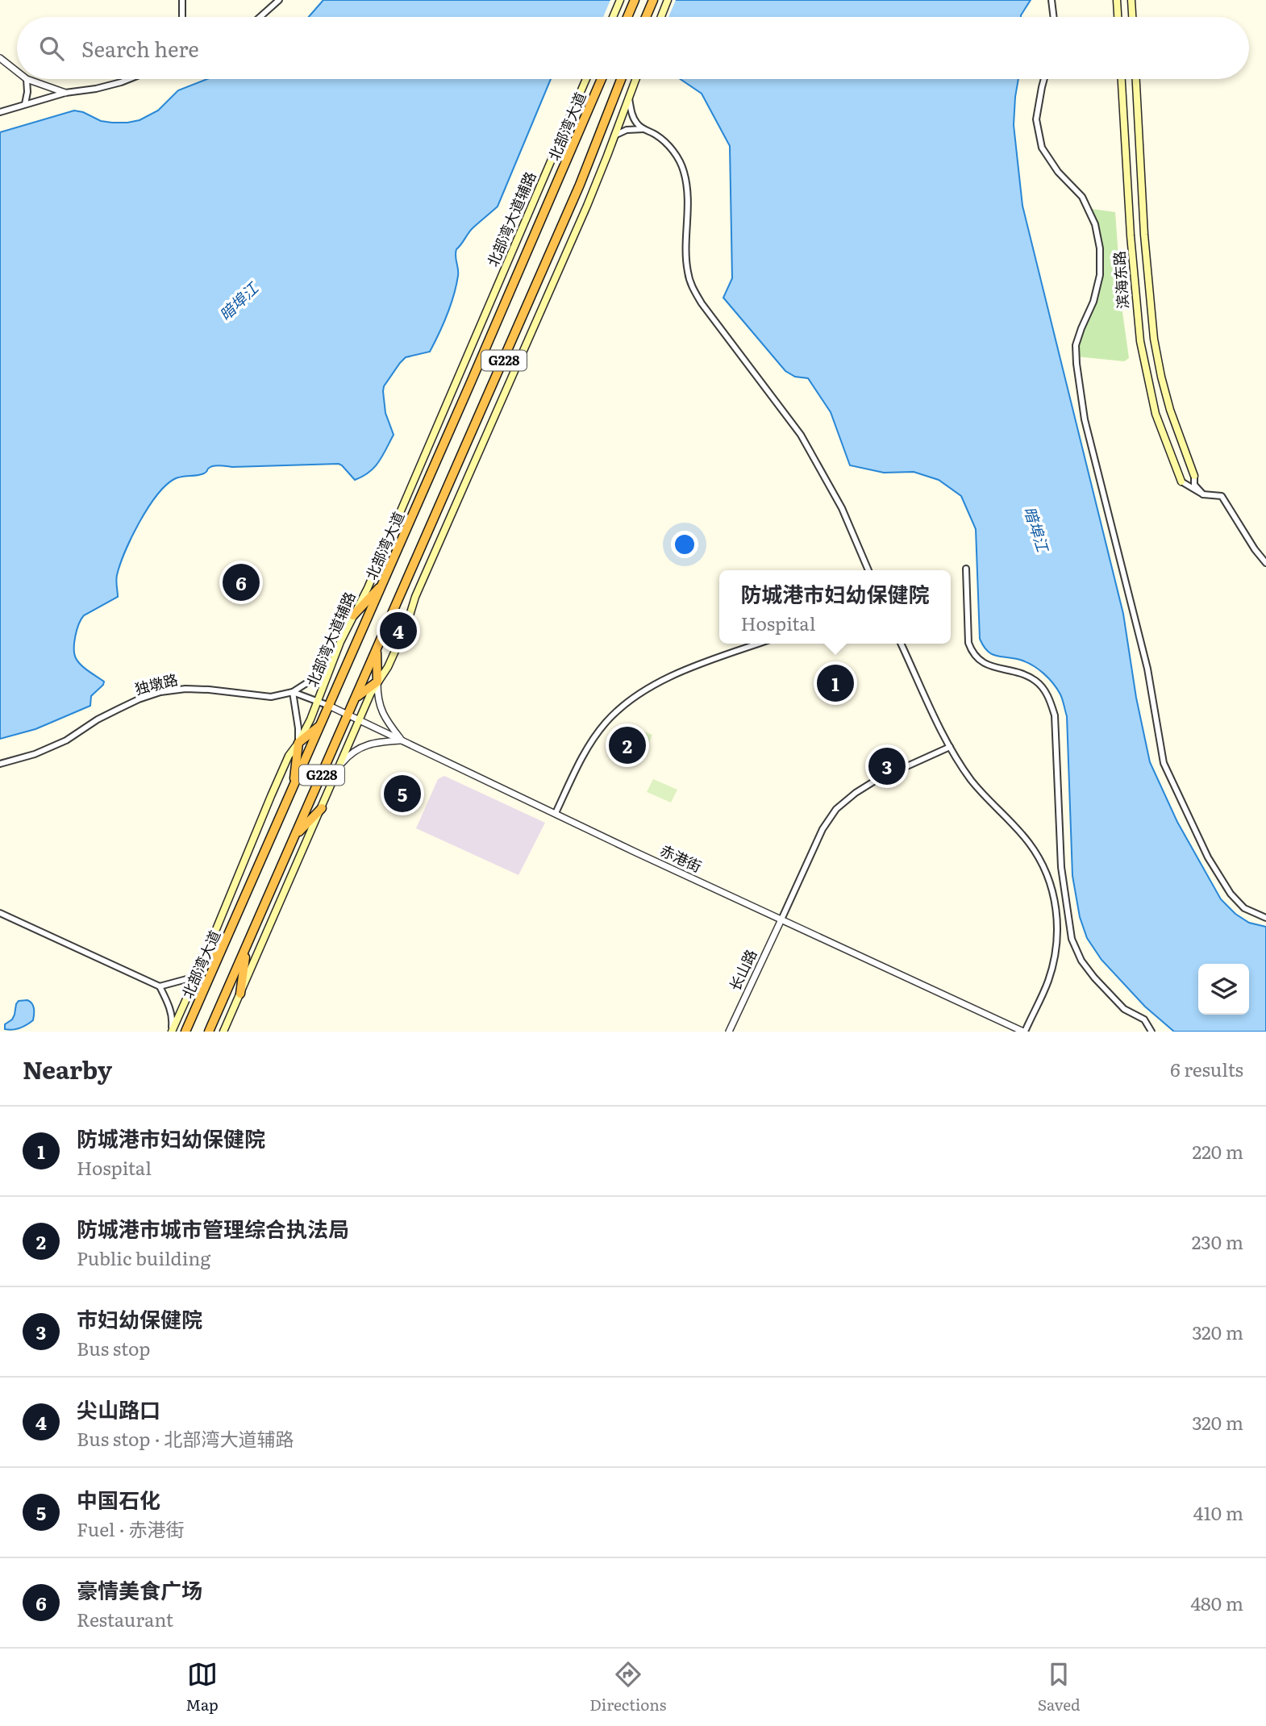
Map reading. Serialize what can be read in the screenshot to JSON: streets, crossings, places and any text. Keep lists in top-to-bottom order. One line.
{"streets":{"highway":["北部湾大道","G228"],"main road":["北部湾大道辅路","滨海东路"],"street":["独墩路","赤港街","长山路"]},"crossings":[["北部湾大道","独墩路"],["北部湾大道","赤港街"],["北部湾大道辅路","独墩路"],["G228","赤港街"],["独墩路","赤港街"],["赤港街","长山路"]],"water":["暗埠江"],"page":{"search":"Search here","pins":["6","4","1","2","3","5"],"popup":["防城港市妇幼保健院","Hospital"],"heading":["Nearby","6 results"],"list":[{"mark":"1","name":"防城港市妇幼保健院","note":"Hospital","value":"220 m"},{"mark":"2","name":"防城港市城市管理综合执法局","note":"Public building","value":"230 m"},{"mark":"3","name":"巿妇幼保健院","note":"Bus stop","value":"320 m"},{"mark":"4","name":"尖山路口","note":"Bus stop · 北部湾大道辅路","value":"320 m"},{"mark":"5","name":"中国石化","note":"Fuel · 赤港街","value":"410 m"},{"mark":"6","name":"豪情美食广场","note":"Restaurant","value":"480 m"}],"nav":["Map","Directions","Saved"]}}
